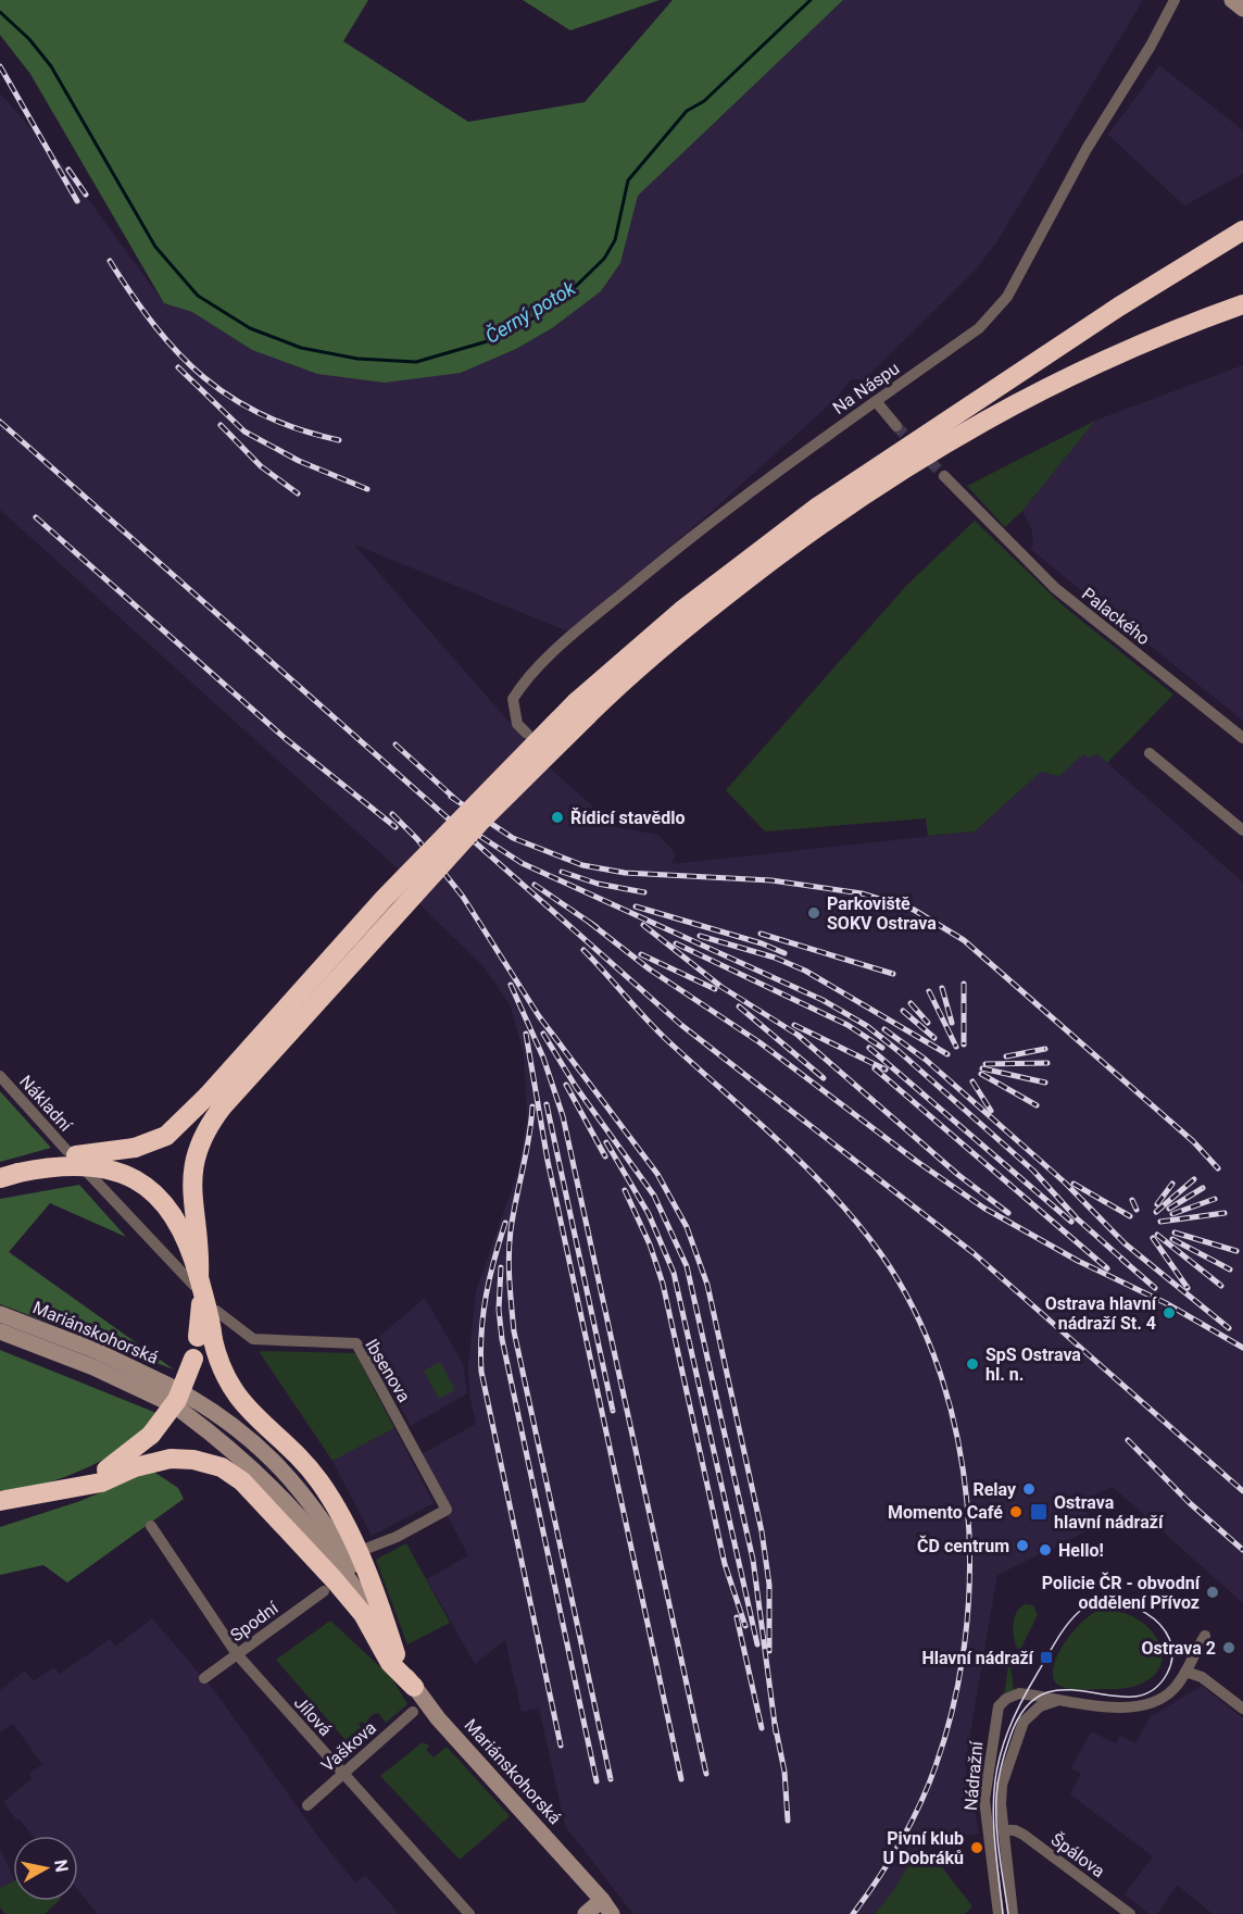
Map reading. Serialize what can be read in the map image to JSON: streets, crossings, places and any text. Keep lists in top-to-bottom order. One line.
{"streets":{"main road":["Mariánskohorská"],"street":["Na Náspu","Palackého","Nákladní","Ibsenova","Spodní","Jílová","Vaškova","Nádražní","Špálova"]},"crossings":[["Spodní","Jílová"],["Jílová","Vaškova"],["Nádražní","Špálova"]],"water":["Černý potok"],"places":{"other":["Řídicí stavědlo","Parkoviště SOKV Ostrava","Ostrava hlavní nádraží St. 4","SpS Ostrava hl. n.","Relay","Momento Café","ČD centrum","Hello!","Policie ČR - obvodní oddělení Přívoz","Ostrava 2","Pivní klub U Dobráků"],"transit":["Ostrava hlavní nádraží","Hlavní nádraží"]},"north":"right"}
